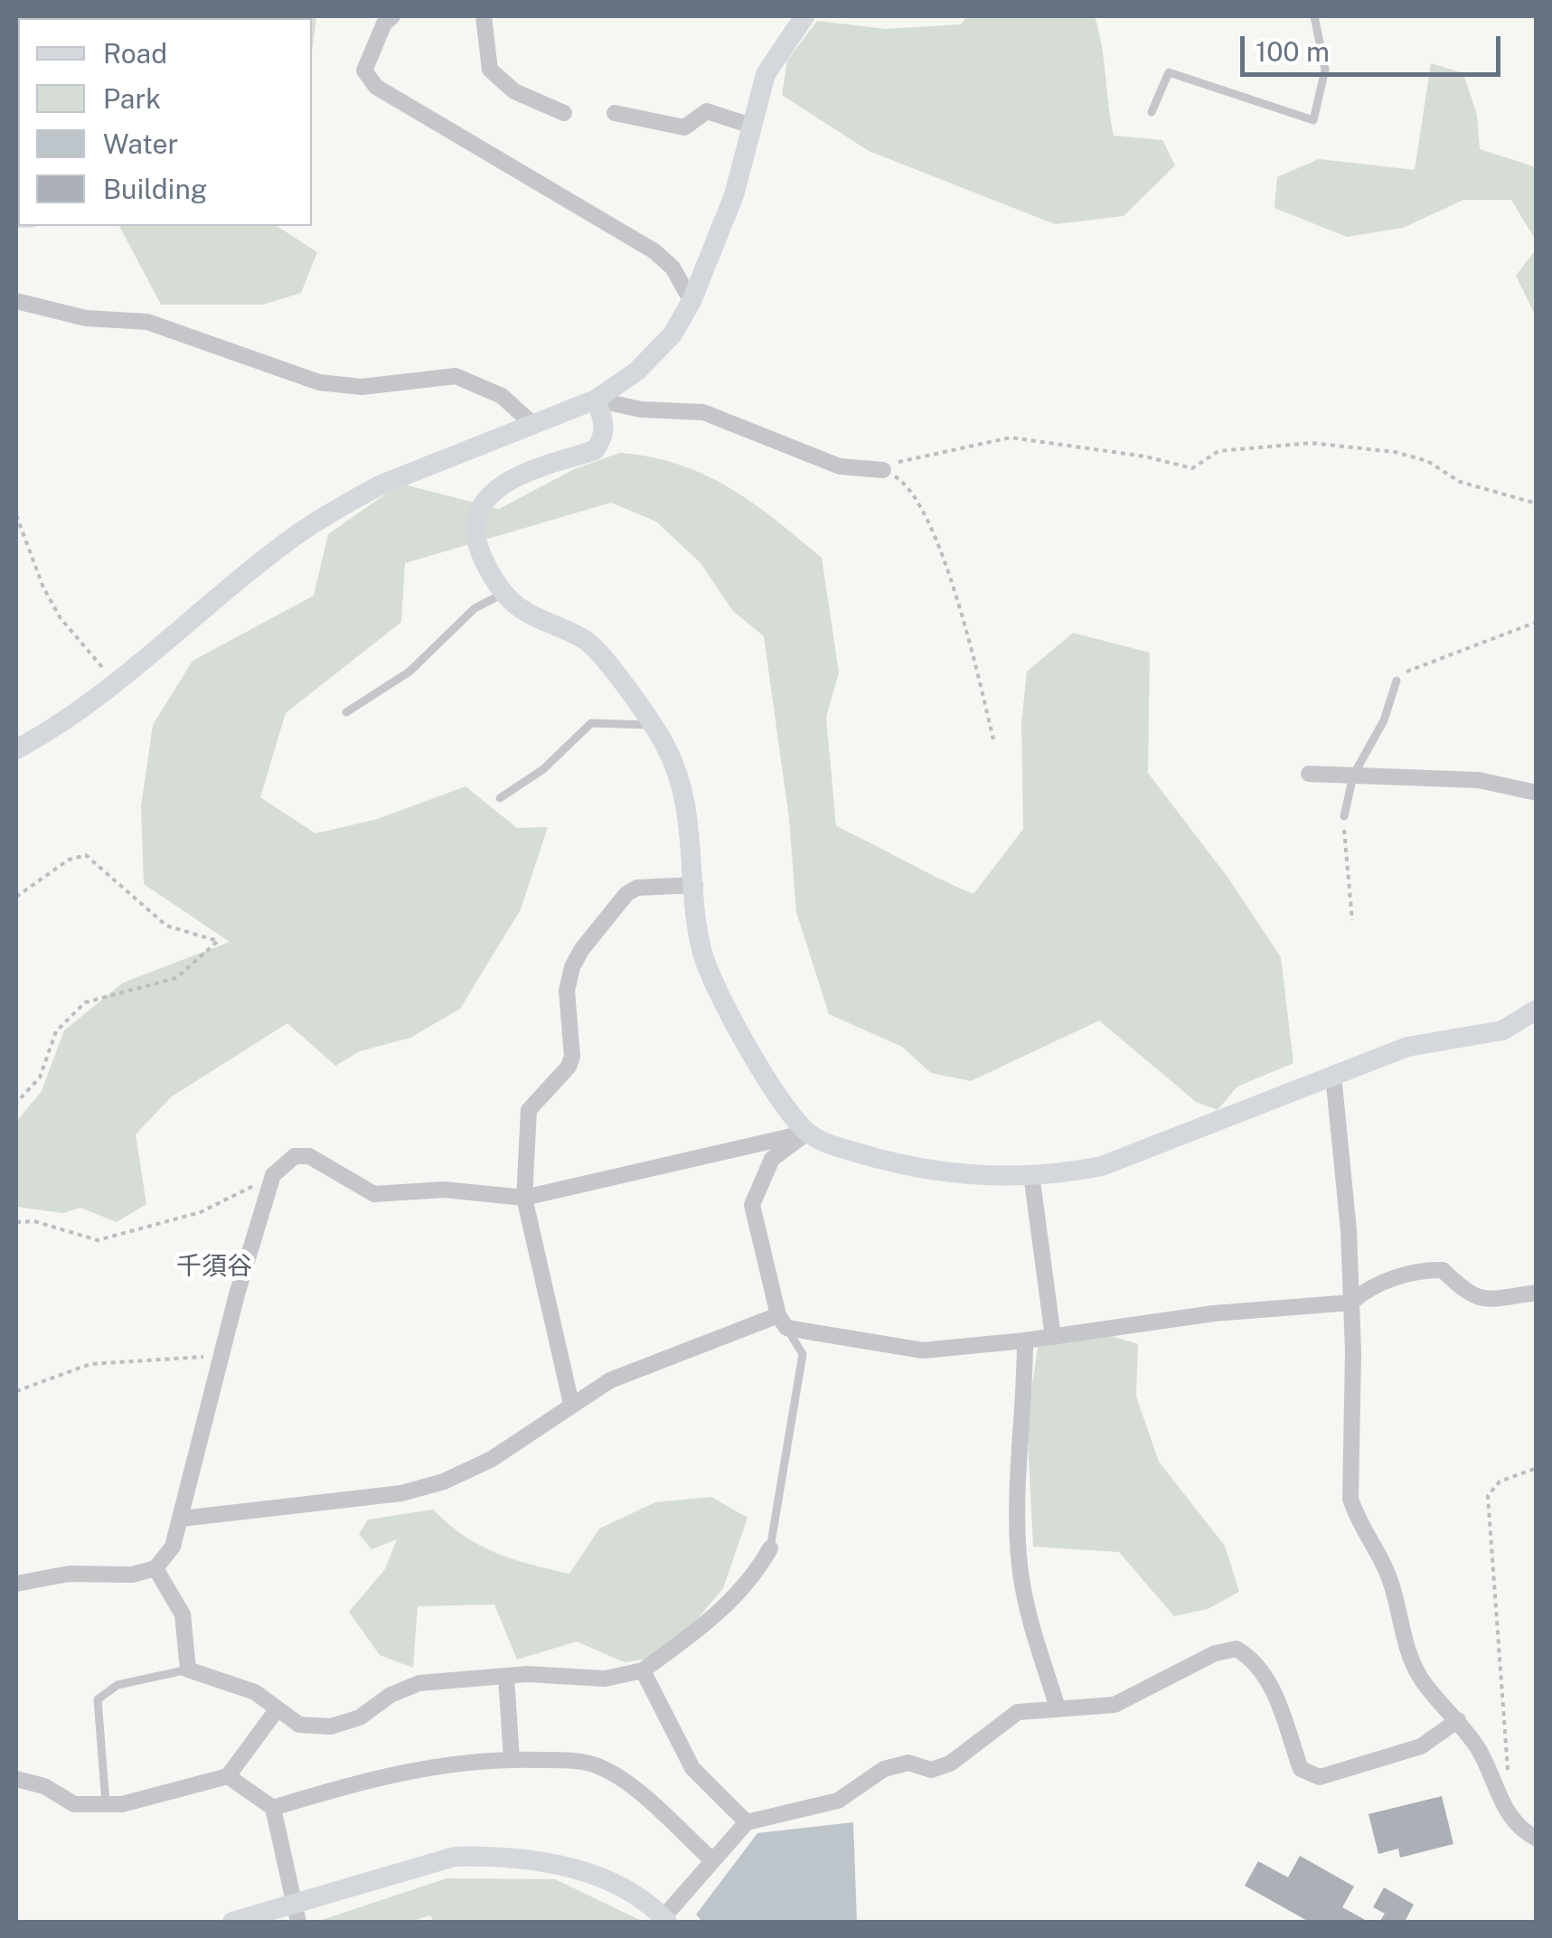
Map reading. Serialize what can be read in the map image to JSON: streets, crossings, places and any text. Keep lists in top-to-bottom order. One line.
{"districts":["千須谷"],"legend":["Road","Park","Water","Building"],"scale_bar":"100 m"}
